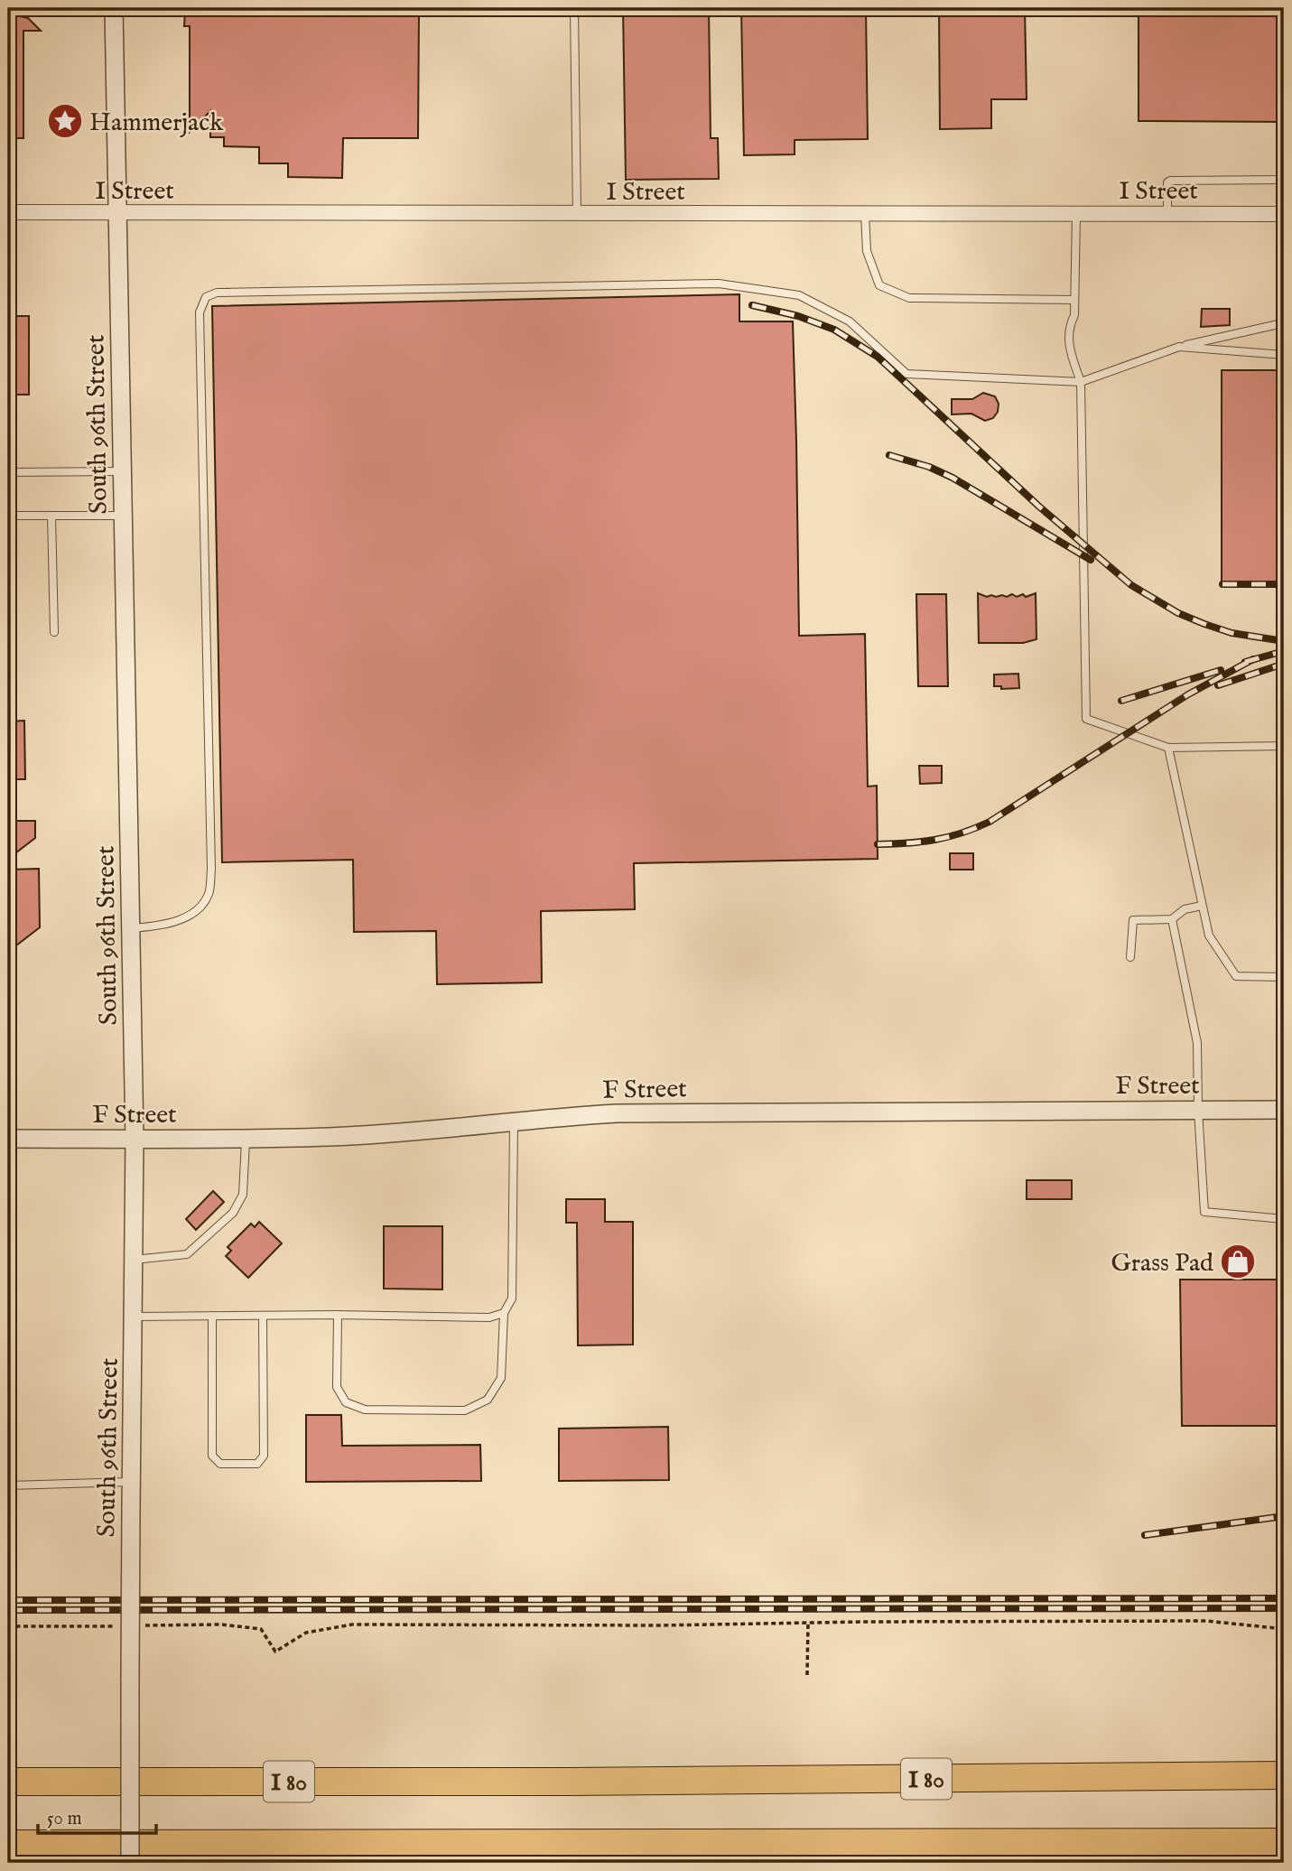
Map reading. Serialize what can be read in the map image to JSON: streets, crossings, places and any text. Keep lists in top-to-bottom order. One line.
{"streets":{"highway":["I 80"],"street":["I Street","South 96th Street","F Street"]},"crossings":[["I Street","South 96th Street"],["South 96th Street","F Street"]],"places":{"place":["Hammerjack"],"shop":["Grass Pad"]},"scale_bar":"50 m"}
